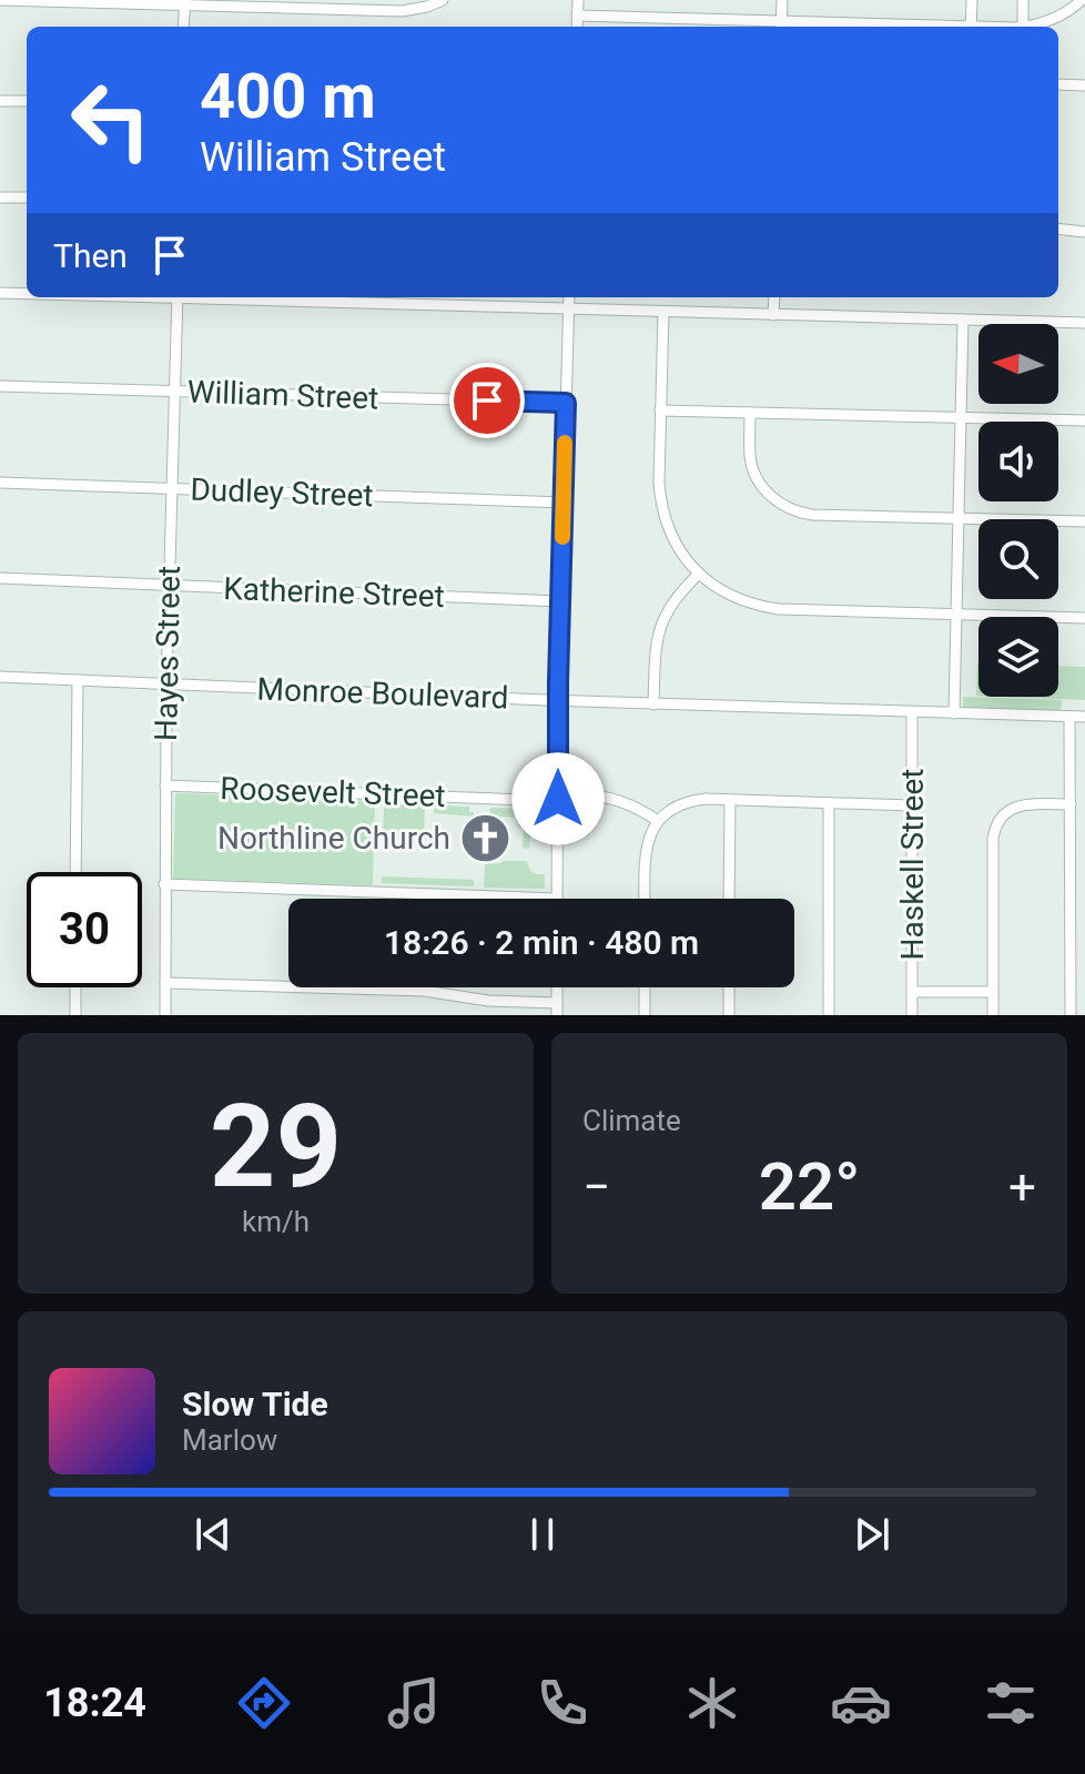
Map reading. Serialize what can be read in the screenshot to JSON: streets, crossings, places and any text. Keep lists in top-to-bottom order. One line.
{"streets":{"street":["William Street","Dudley Street","Katherine Street","Hayes Street","Monroe Boulevard","Roosevelt Street","Haskell Street"]},"crossings":[["William Street","Hayes Street"],["Dudley Street","Hayes Street"],["Katherine Street","Hayes Street"],["Hayes Street","Monroe Boulevard"],["Hayes Street","Roosevelt Street"],["Monroe Boulevard","Haskell Street"]],"places":{"church":["Northline Church"]},"north":"left","page":{"turn":["400 m","William Street"],"then":"Then","limit":"30","trip":"18:26 · 2 min · 480 m","tile":[["29","km/h"],"Climate"],"heat":["−","22°","+"],"song":["Slow Tide","Marlow"],"tabs":"18:24"}}
